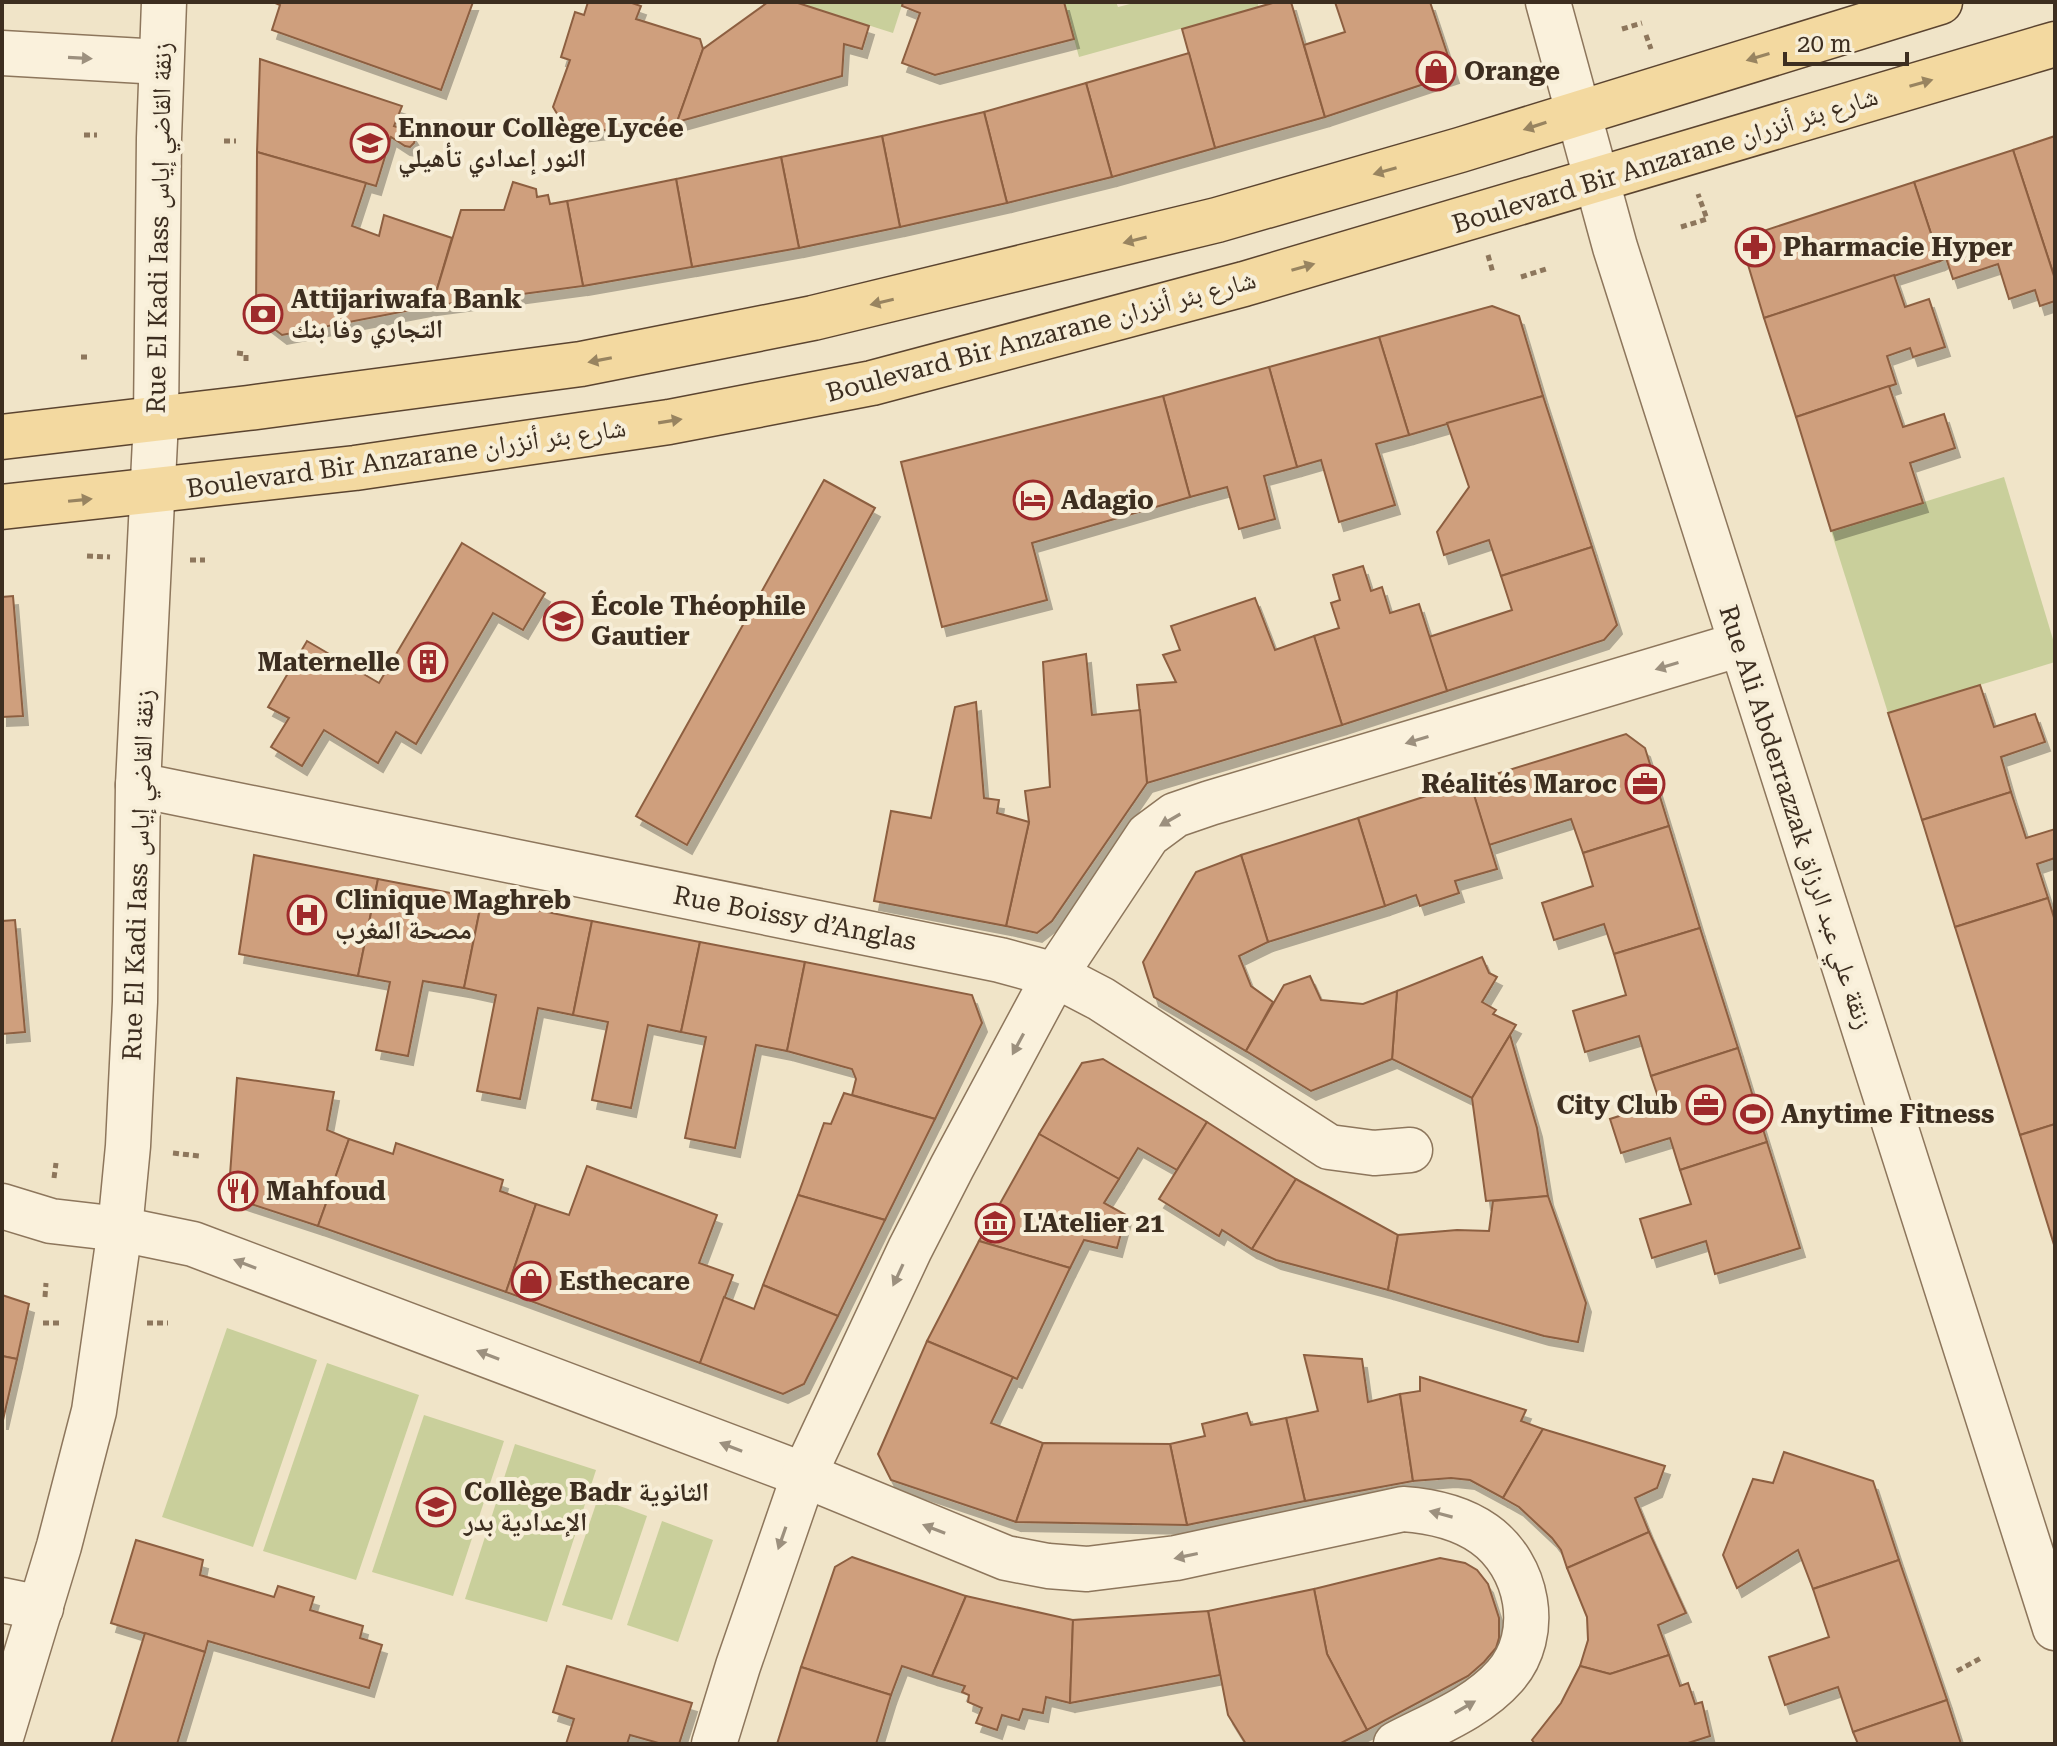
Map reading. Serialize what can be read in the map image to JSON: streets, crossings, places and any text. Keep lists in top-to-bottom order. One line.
{"streets":{"main road":["Boulevard Bir Anzarane شارع بئر أنزران"],"street":["Rue El Kadi Iass زنقة القاضي إياس","Rue Ali Abderrazzak زنقة علي عبد الرزاق","Rue Boissy d’Anglas"]},"crossings":[["Boulevard Bir Anzarane شارع بئر أنزران","Rue El Kadi Iass زنقة القاضي إياس"],["Boulevard Bir Anzarane شارع بئر أنزران","Rue Ali Abderrazzak زنقة علي عبد الرزاق"],["Rue El Kadi Iass زنقة القاضي إياس","Rue Boissy d’Anglas"]],"places":{"shop":["Orange","Esthecare"],"school or university":["Ennour Collège Lycée النور إعدادي تأهيلي","École Théophile Gautier","Collège Badr الثانوية الإعدادية بدر"],"pharmacy":["Pharmacie Hyper"],"bank":["Attijariwafa Bank التجاري وفا بنك"],"hotel":["Adagio"],"building":["Maternelle"],"office":["Réalités Maroc","City Club"],"hospital":["Clinique Maghreb مصحة المغرب"],"sports":["Anytime Fitness"],"restaurant":["Mahfoud"],"museum":["L'Atelier 21"]},"scale_bar":"20 m"}
